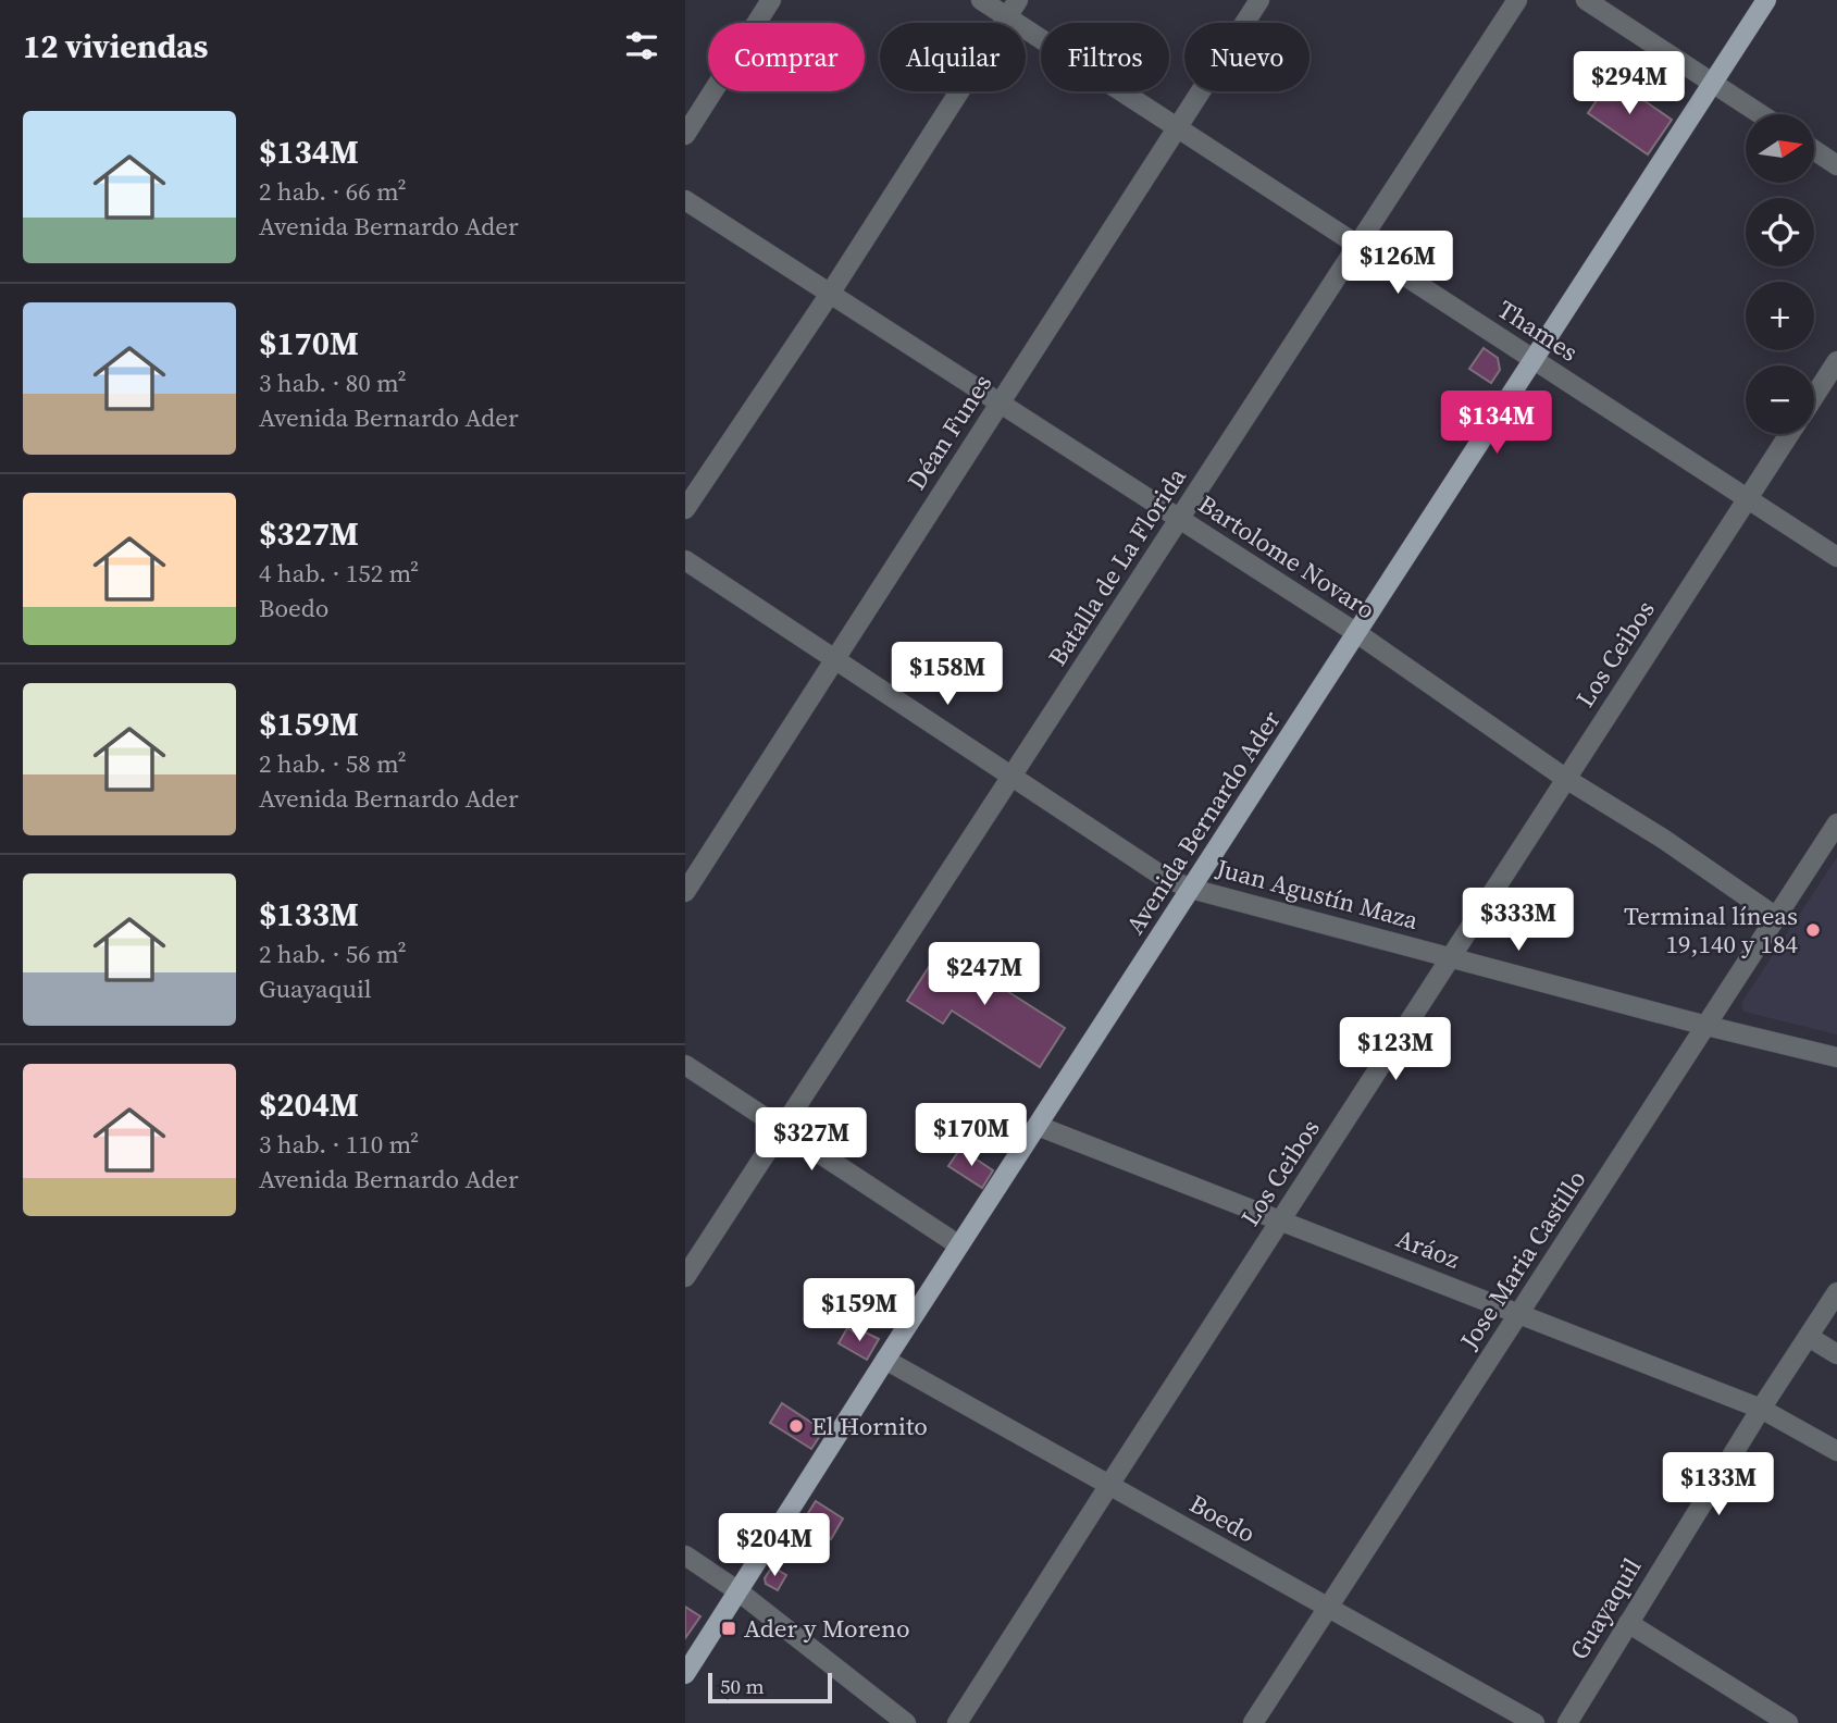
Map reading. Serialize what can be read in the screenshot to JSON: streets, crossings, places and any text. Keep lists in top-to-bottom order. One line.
{"streets":{"main road":["Avenida Bernardo Ader"],"street":["Thames","Déan Funes","Bartolome Novaro","Batalla de La Florida","Los Ceibos","Juan Agustín Maza","Aráoz","Jose Maria Castillo","Boedo","Guayaquil"]},"crossings":[["Thames","Déan Funes"],["Thames","Batalla de La Florida"],["Thames","Los Ceibos"],["Thames","Avenida Bernardo Ader"],["Déan Funes","Bartolome Novaro"],["Déan Funes","Juan Agustín Maza"],["Bartolome Novaro","Batalla de La Florida"],["Bartolome Novaro","Los Ceibos"],["Bartolome Novaro","Avenida Bernardo Ader"],["Bartolome Novaro","Jose Maria Castillo"],["Batalla de La Florida","Juan Agustín Maza"],["Los Ceibos","Juan Agustín Maza"],["Los Ceibos","Aráoz"],["Los Ceibos","Boedo"],["Avenida Bernardo Ader","Juan Agustín Maza"],["Avenida Bernardo Ader","Aráoz"],["Avenida Bernardo Ader","Boedo"],["Juan Agustín Maza","Jose Maria Castillo"],["Aráoz","Jose Maria Castillo"],["Aráoz","Guayaquil"],["Jose Maria Castillo","Boedo"]],"places":{"other":["Terminal líneas 19,140 y 184","El Hornito"],"transit":["Ader y Moreno"]},"scale_bar":"50 m","north":"right","page":{"heading":"12 viviendas","chip":["Comprar","Alquilar","Filtros","Nuevo"],"price":["$294M","$126M","$134M","$158M","$333M","$247M","$123M","$170M","$327M","$159M","$133M","$204M"],"list":[{"name":"$134M","note":"2 hab. · 66 m² · Avenida Bernardo Ader"},{"name":"$170M","note":"3 hab. · 80 m² · Avenida Bernardo Ader"},{"name":"$327M","note":"4 hab. · 152 m² · Boedo"},{"name":"$159M","note":"2 hab. · 58 m² · Avenida Bernardo Ader"},{"name":"$133M","note":"2 hab. · 56 m² · Guayaquil"},{"name":"$204M","note":"3 hab. · 110 m² · Avenida Bernardo Ader"}],"map_buttons":["+","−"],"scale":"50 m"}}
